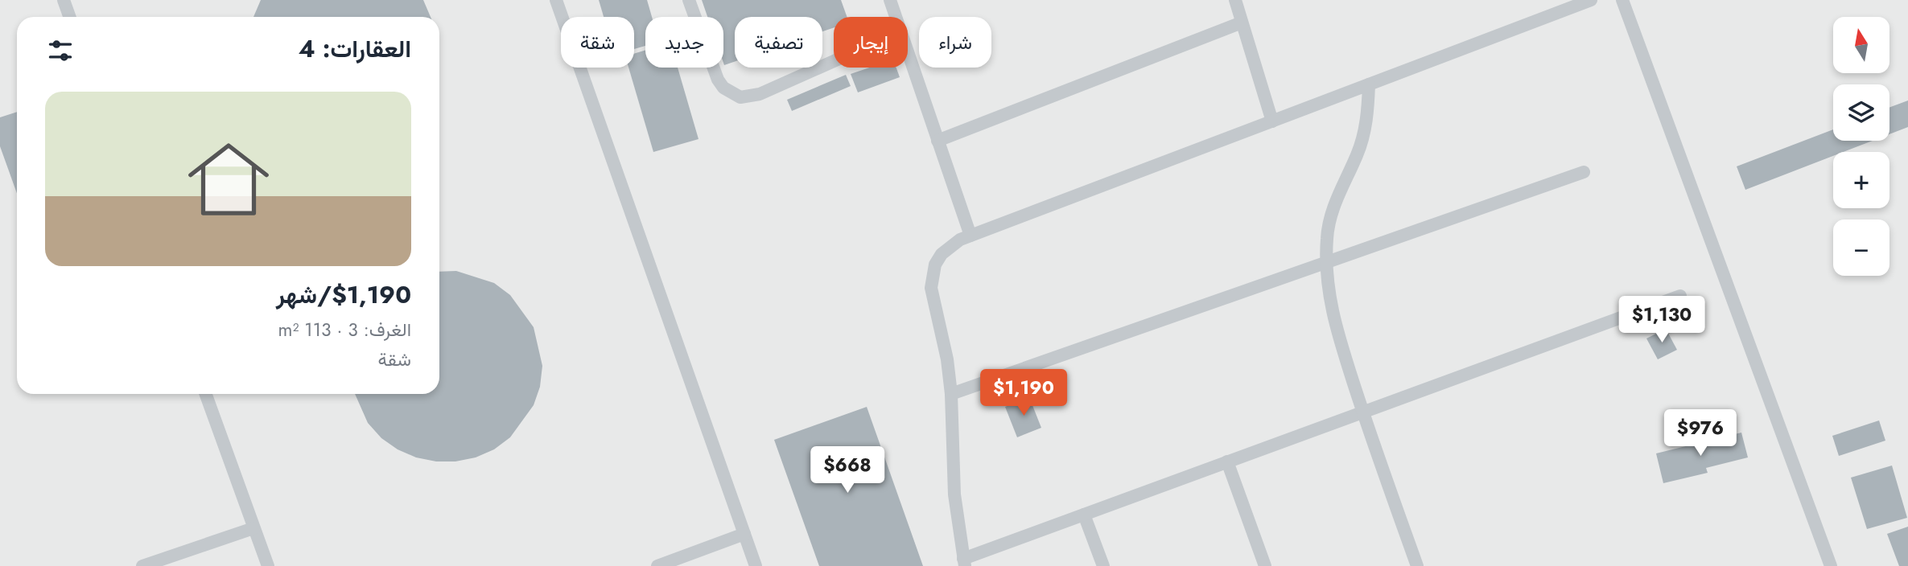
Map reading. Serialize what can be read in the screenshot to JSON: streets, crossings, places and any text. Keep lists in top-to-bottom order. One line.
{"north":"top","page":{"map_buttons":["+","−"],"chip":["شراء","إيجار","تصفية","جديد","شقة"],"heading":"العقارات: 4","list":[{"name":"$1,190/شهر","note":"الغرف: 3 · 113 m² · شقة"}],"price":["$1,130","$1,190","$976","$668"]}}
